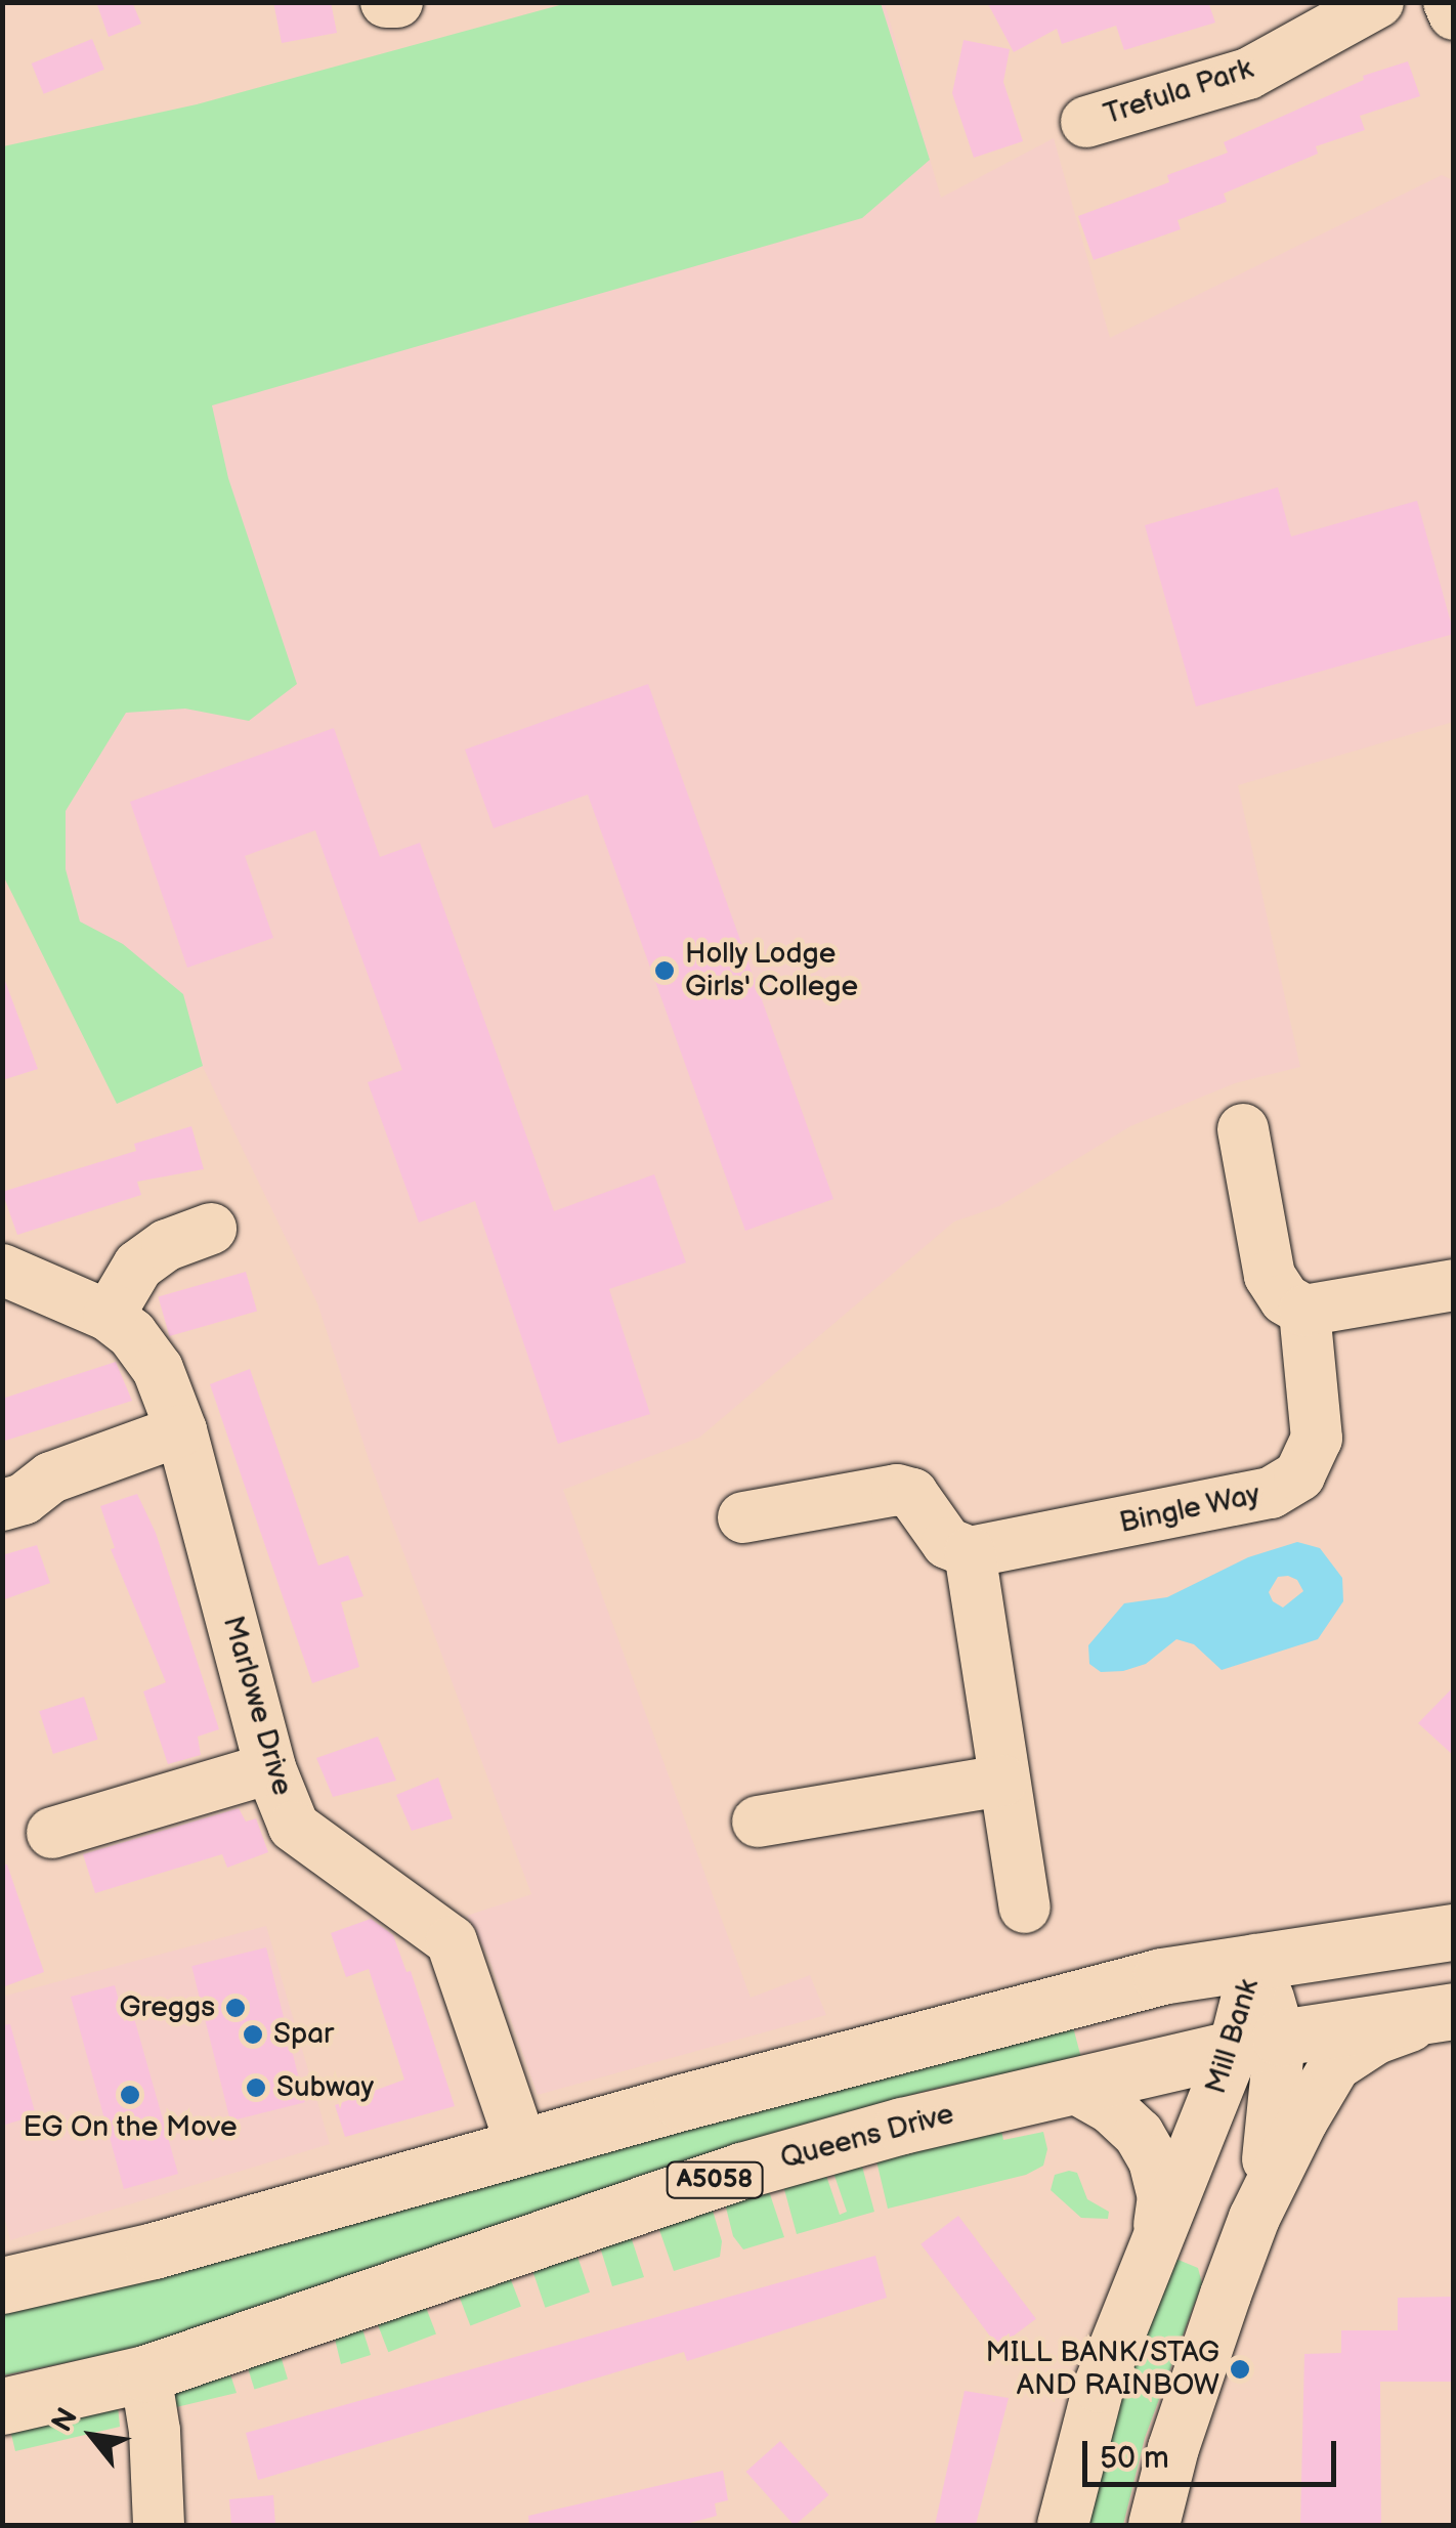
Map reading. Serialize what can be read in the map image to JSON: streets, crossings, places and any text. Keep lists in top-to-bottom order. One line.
{"streets":{"highway":["Queens Drive","A5058"],"street":["Trefula Park","Bingle Way","Marlowe Drive","Mill Bank"]},"crossings":[["Mill Bank","Queens Drive"]],"places":["Holly Lodge Girls' College","Greggs","Spar","Subway","EG On the Move","MILL BANK/STAG AND RAINBOW"],"scale_bar":"50 m","north":"top left"}
